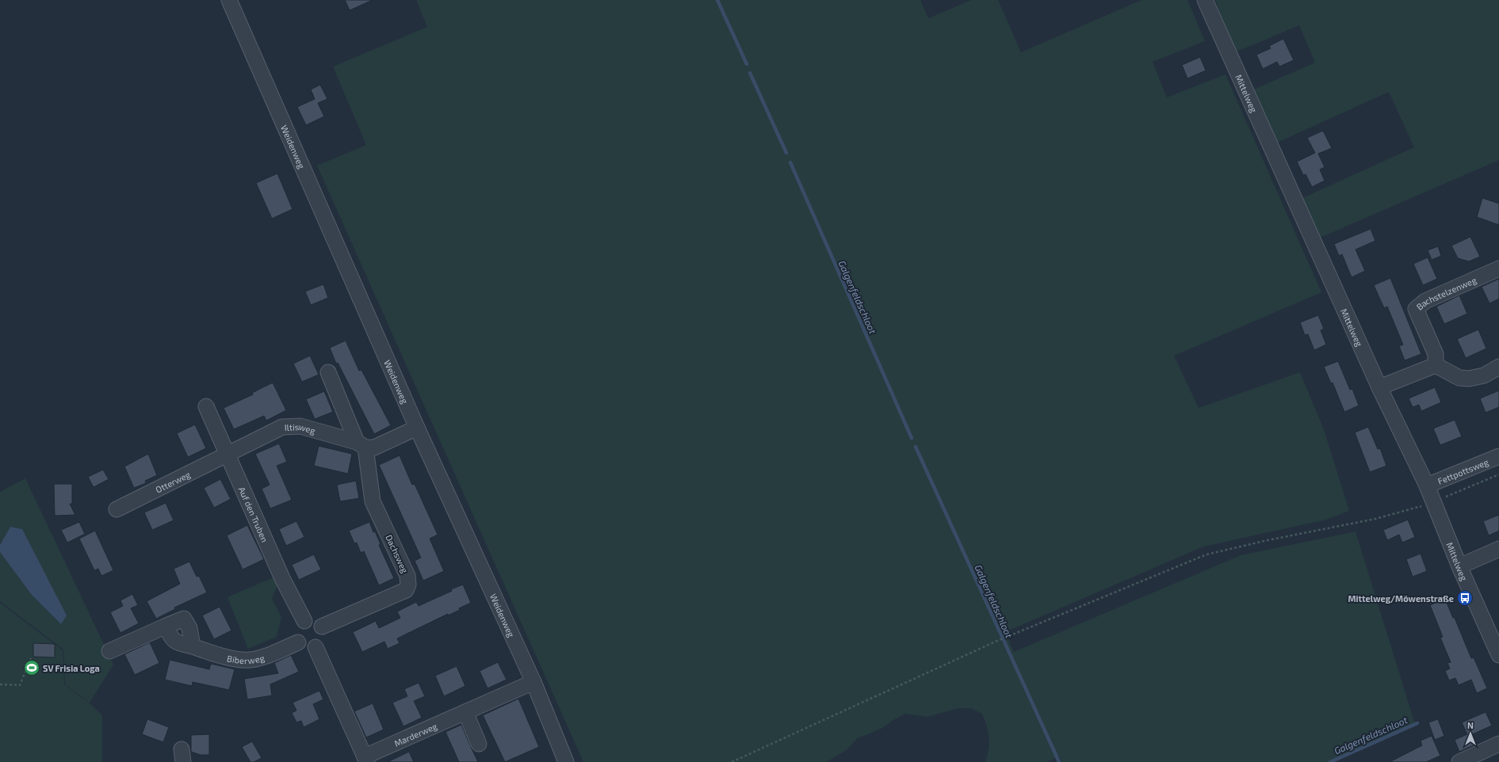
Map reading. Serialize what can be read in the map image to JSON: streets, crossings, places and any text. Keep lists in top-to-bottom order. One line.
{"streets":{"street":["Mittelweg","Weidenweg","Bachstelzenweg","Iltisweg","Fettpottsweg","Otterweg","Auf den Truben","Dachsweg","Biberweg","Marderweg"]},"crossings":[["Mittelweg","Fettpottsweg"],["Weidenweg","Iltisweg"],["Weidenweg","Marderweg"],["Iltisweg","Otterweg"],["Iltisweg","Auf den Truben"],["Iltisweg","Dachsweg"],["Otterweg","Auf den Truben"],["Auf den Truben","Dachsweg"],["Auf den Truben","Biberweg"],["Dachsweg","Biberweg"]],"water":["Galgenfeldschloot"],"places":{"bus stop":["Mittelweg/Möwenstraße"],"sports":["SV Frisia Loga"]},"north":"top"}
